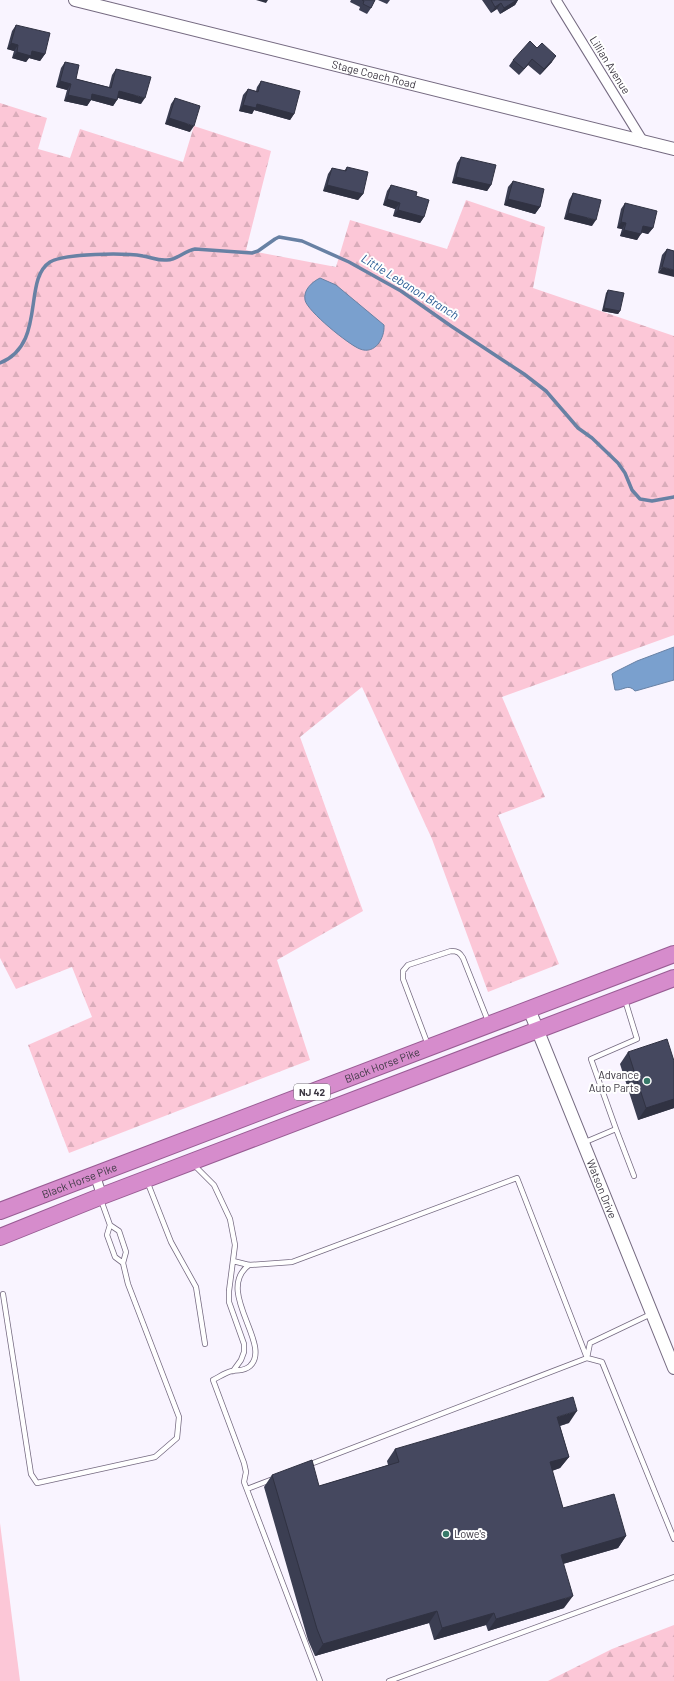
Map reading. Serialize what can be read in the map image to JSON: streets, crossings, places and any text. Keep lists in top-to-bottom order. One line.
{"streets":{"highway":["Black Horse Pike","NJ 42"],"street":["Lillian Avenue","Stage Coach Road","Watson Drive"]},"crossings":[["Lillian Avenue","Stage Coach Road"],["Black Horse Pike","Watson Drive"]],"water":["Little Lebanon Branch"],"places":["Advance Auto Parts","Lowe's"]}
